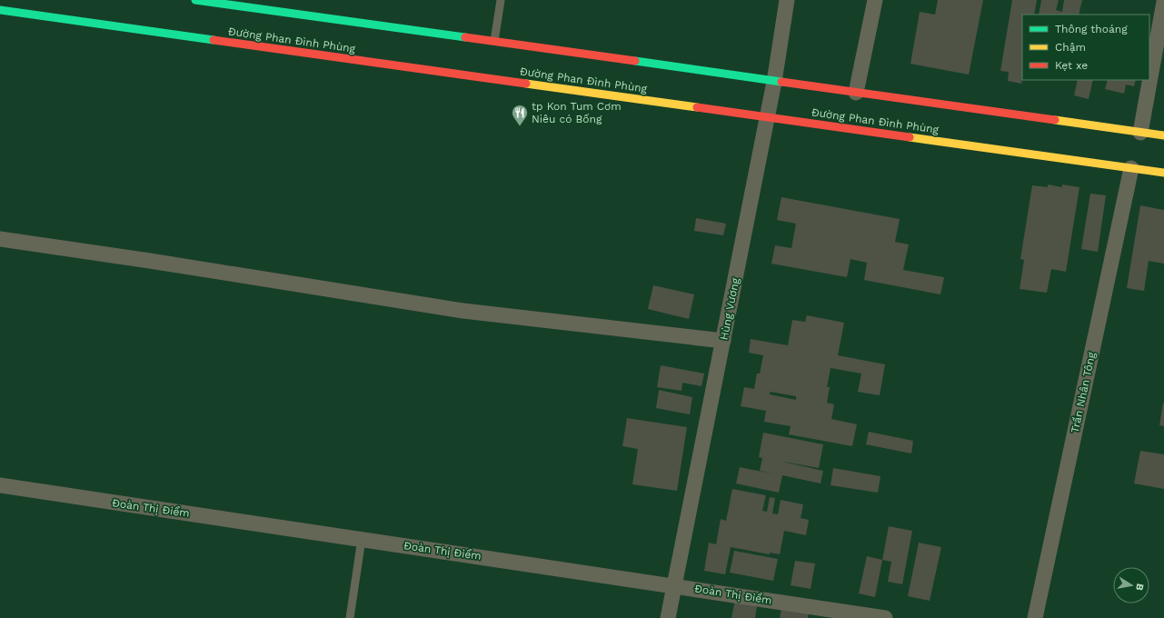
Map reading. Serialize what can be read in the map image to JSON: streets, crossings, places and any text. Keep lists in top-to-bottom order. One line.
{"streets":{"main road":["Đường Phan Đình Phùng"],"street":["Hùng Vương","Trần Nhân Tông","Đoàn Thị Điểm"]},"crossings":[["Đường Phan Đình Phùng","Hùng Vương"],["Đường Phan Đình Phùng","Trần Nhân Tông"],["Hùng Vương","Đoàn Thị Điểm"]],"places":{"restaurant":["tp Kon Tum Cơm Niêu có Bống"]},"legend":["Thông thoáng","Chậm","Kẹt xe"],"north":"right"}
